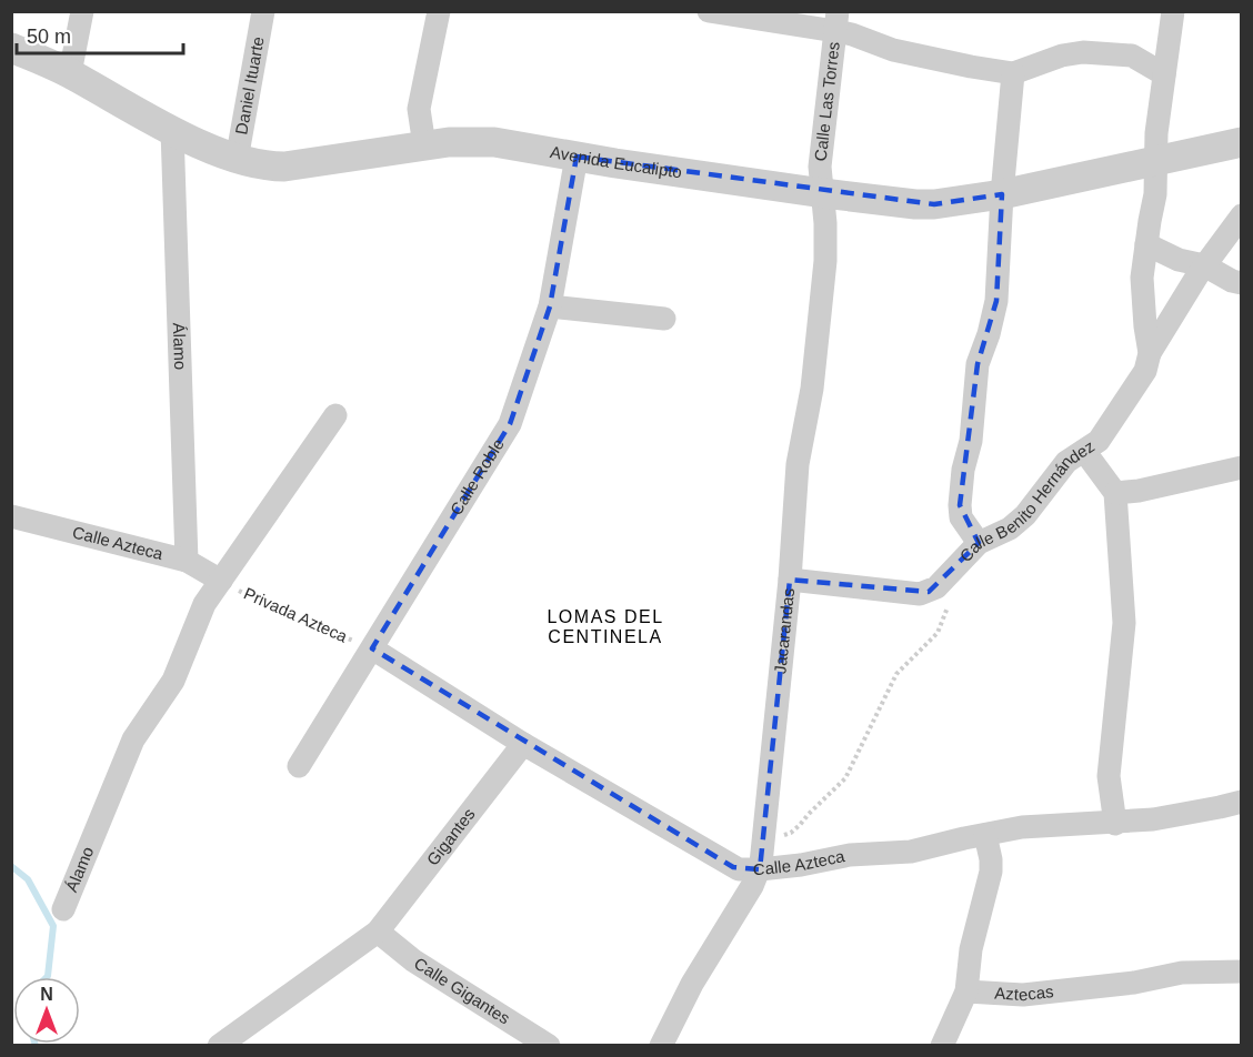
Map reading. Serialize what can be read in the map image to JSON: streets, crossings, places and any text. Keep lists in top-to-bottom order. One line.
{"streets":{"street":["Daniel Ituarte","Calle Las Torres","Avenida Eucalipto","Álamo","Calle Roble","Calle Benito Hernández","Calle Azteca","Jacarandas","Gigantes","Calle Gigantes","Aztecas"],"path":["Privada Azteca"]},"crossings":[["Daniel Ituarte","Avenida Eucalipto"],["Calle Las Torres","Avenida Eucalipto"],["Calle Las Torres","Jacarandas"],["Avenida Eucalipto","Álamo"],["Avenida Eucalipto","Calle Roble"],["Avenida Eucalipto","Calle Benito Hernández"],["Avenida Eucalipto","Jacarandas"],["Álamo","Calle Azteca"],["Álamo","Privada Azteca"],["Calle Roble","Calle Azteca"],["Calle Roble","Privada Azteca"],["Calle Benito Hernández","Jacarandas"],["Calle Azteca","Privada Azteca"],["Calle Azteca","Jacarandas"],["Calle Azteca","Gigantes"],["Gigantes","Calle Gigantes"]],"districts":["LOMAS DEL CENTINELA"],"scale_bar":"50 m","north":"top"}
